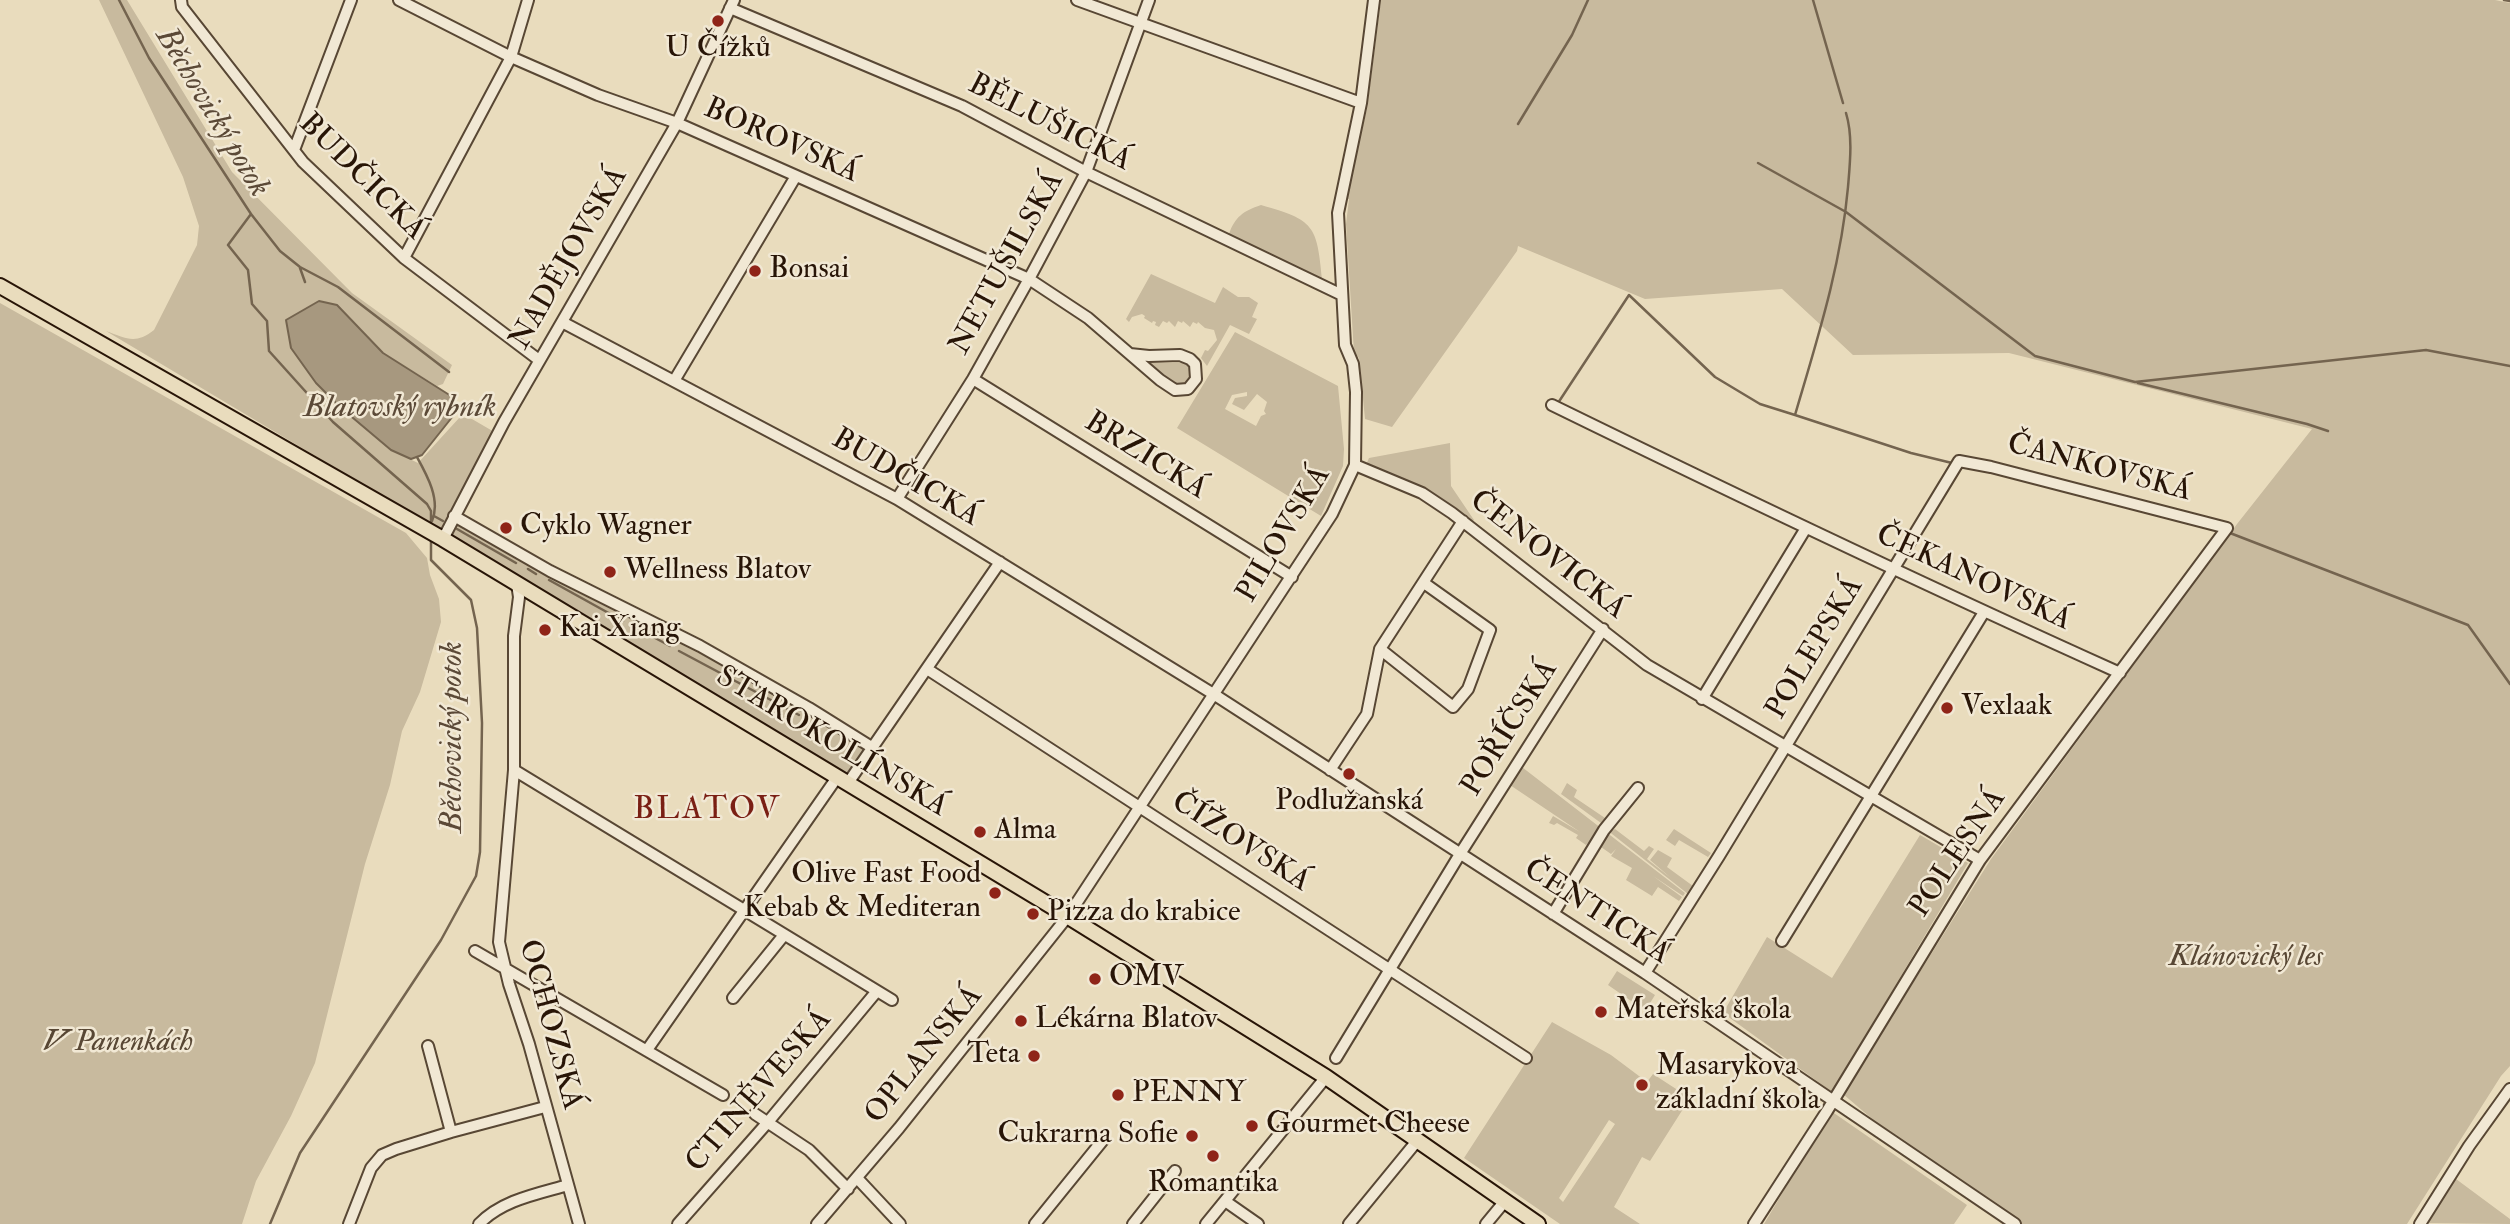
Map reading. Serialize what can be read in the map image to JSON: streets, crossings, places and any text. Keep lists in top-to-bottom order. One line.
{"streets":{"main road":["STAROKOLÍNSKÁ"],"street":["BĚLUŠICKÁ","BOROVSKÁ","BUDČICKÁ","NADĚJOVSKÁ","NETUŠILSKÁ","BRZICKÁ","ČANKOVSKÁ","PILOVSKÁ","ČENOVICKÁ","ČEKANOVSKÁ","POLEPSKÁ","POŘÍČSKÁ","ČÍŽOVSKÁ","POLESNÁ","ČENTICKÁ","OCHOZSKÁ","OPLANSKÁ","CTINĚVESKÁ"]},"crossings":[["BĚLUŠICKÁ","NADĚJOVSKÁ"],["BĚLUŠICKÁ","NETUŠILSKÁ"],["BĚLUŠICKÁ","PILOVSKÁ"],["BOROVSKÁ","NADĚJOVSKÁ"],["BOROVSKÁ","NETUŠILSKÁ"],["BUDČICKÁ","NADĚJOVSKÁ"],["BUDČICKÁ","NETUŠILSKÁ"],["BUDČICKÁ","PILOVSKÁ"],["BUDČICKÁ","ČENTICKÁ"],["NADĚJOVSKÁ","STAROKOLÍNSKÁ"],["NETUŠILSKÁ","BRZICKÁ"],["BRZICKÁ","PILOVSKÁ"],["ČANKOVSKÁ","POLEPSKÁ"],["ČANKOVSKÁ","POLESNÁ"],["PILOVSKÁ","ČENOVICKÁ"],["PILOVSKÁ","STAROKOLÍNSKÁ"],["PILOVSKÁ","ČÍŽOVSKÁ"],["PILOVSKÁ","ČENTICKÁ"],["PILOVSKÁ","OPLANSKÁ"],["ČENOVICKÁ","POLEPSKÁ"],["ČENOVICKÁ","POŘÍČSKÁ"],["ČENOVICKÁ","POLESNÁ"],["ČEKANOVSKÁ","POLEPSKÁ"],["ČEKANOVSKÁ","POLESNÁ"],["POLEPSKÁ","ČENTICKÁ"],["POŘÍČSKÁ","ČÍŽOVSKÁ"],["POŘÍČSKÁ","ČENTICKÁ"],["STAROKOLÍNSKÁ","OCHOZSKÁ"],["STAROKOLÍNSKÁ","OPLANSKÁ"],["POLESNÁ","ČENTICKÁ"]],"districts":["BLATOV"],"water":["Běchovický potok","Blatovský rybník"],"parks":["Klánovický les","V Panenkách"],"places":["U Čížků","Bonsai","Cyklo Wagner","Wellness Blatov","Kai Xiang","Vexlaak","Podlužanská","Alma","Olive Fast Food Kebab & Mediteran","Pizza do krabice","OMV","Mateřská škola","Lékárna Blatov","Teta","Masarykova základní škola","PENNY","Gourmet Cheese","Cukrarna Sofie","Romantika"]}
